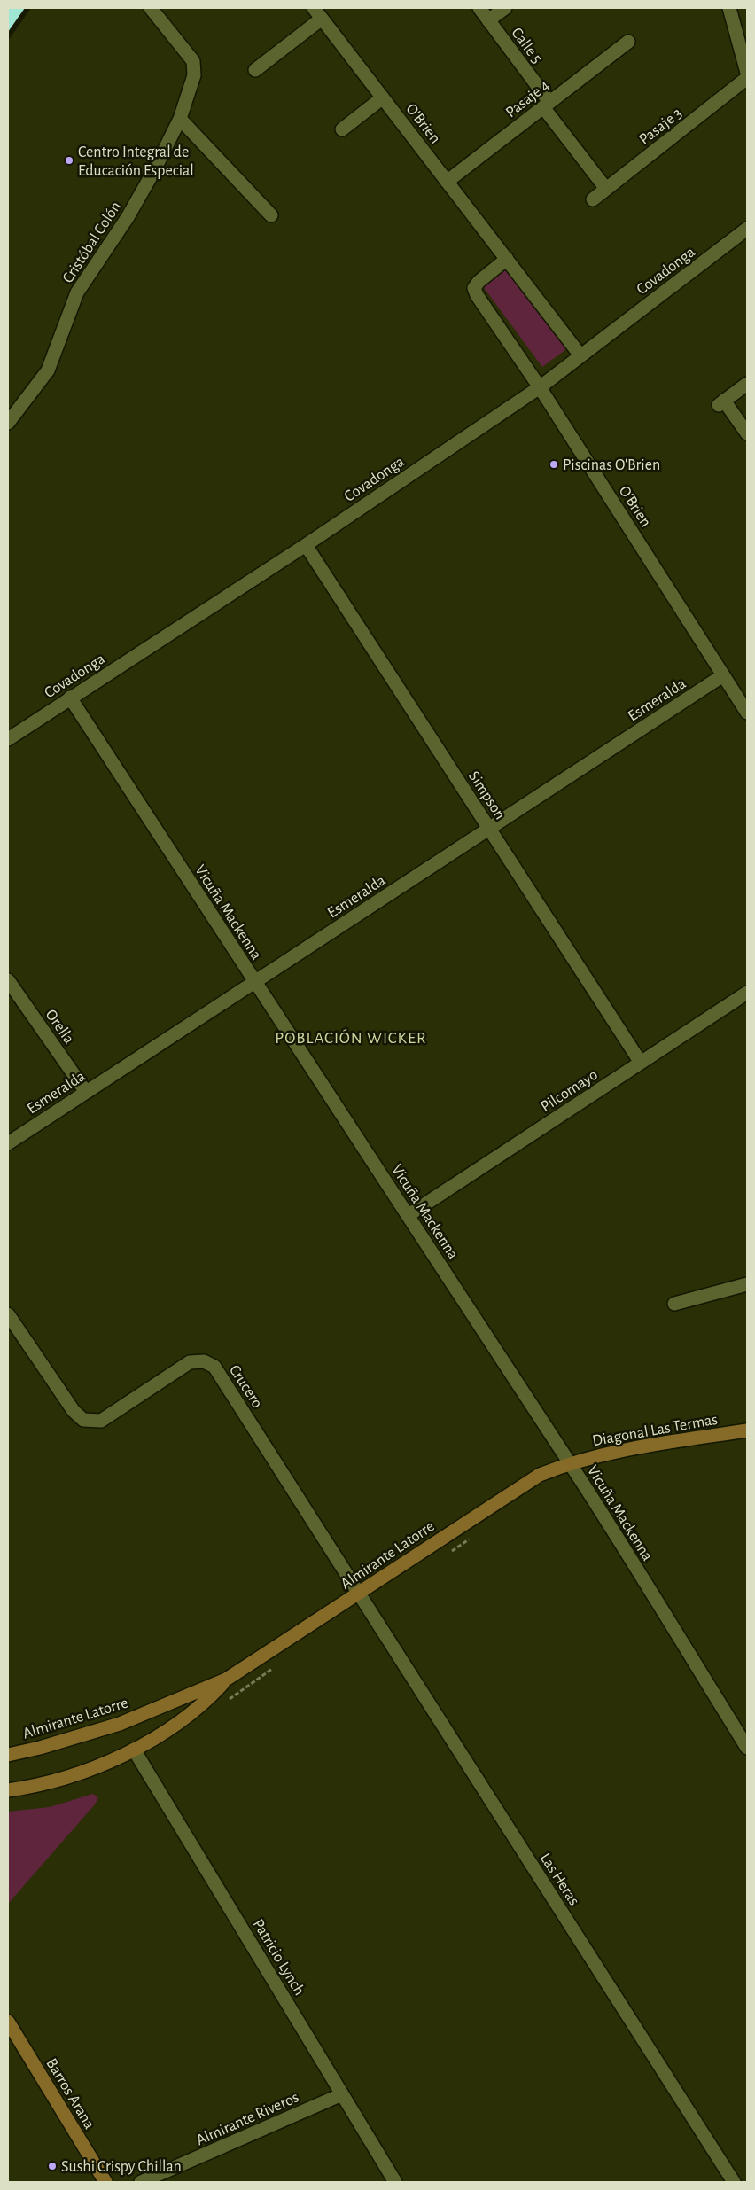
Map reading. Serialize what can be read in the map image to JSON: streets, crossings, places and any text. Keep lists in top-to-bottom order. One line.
{"streets":{"main road":["Diagonal Las Termas","Almirante Latorre","Barros Arana"],"street":["Calle 5","Pasaje 4","O'Brien","Pasaje 3","Cristóbal Colón","Covadonga","Esmeralda","Simpson","Vicuña Mackenna","Orella","Pilcomayo","Crucero","Las Heras","Patricio Lynch","Almirante Riveros"]},"crossings":[["Calle 5","Pasaje 4"],["Calle 5","Pasaje 3"],["Pasaje 4","O'Brien"],["O'Brien","Covadonga"],["O'Brien","Esmeralda"],["Covadonga","Simpson"],["Covadonga","Vicuña Mackenna"],["Esmeralda","Simpson"],["Esmeralda","Vicuña Mackenna"],["Esmeralda","Orella"],["Simpson","Pilcomayo"],["Vicuña Mackenna","Pilcomayo"],["Vicuña Mackenna","Diagonal Las Termas"],["Vicuña Mackenna","Almirante Latorre"],["Crucero","Almirante Latorre"],["Crucero","Las Heras"],["Diagonal Las Termas","Almirante Latorre"],["Almirante Latorre","Las Heras"],["Almirante Latorre","Patricio Lynch"],["Patricio Lynch","Almirante Riveros"]],"districts":["POBLACIÓN WICKER"],"places":["Centro Integral de Educación Especial","Piscinas O'Brien","Sushi Crispy Chillan"]}
